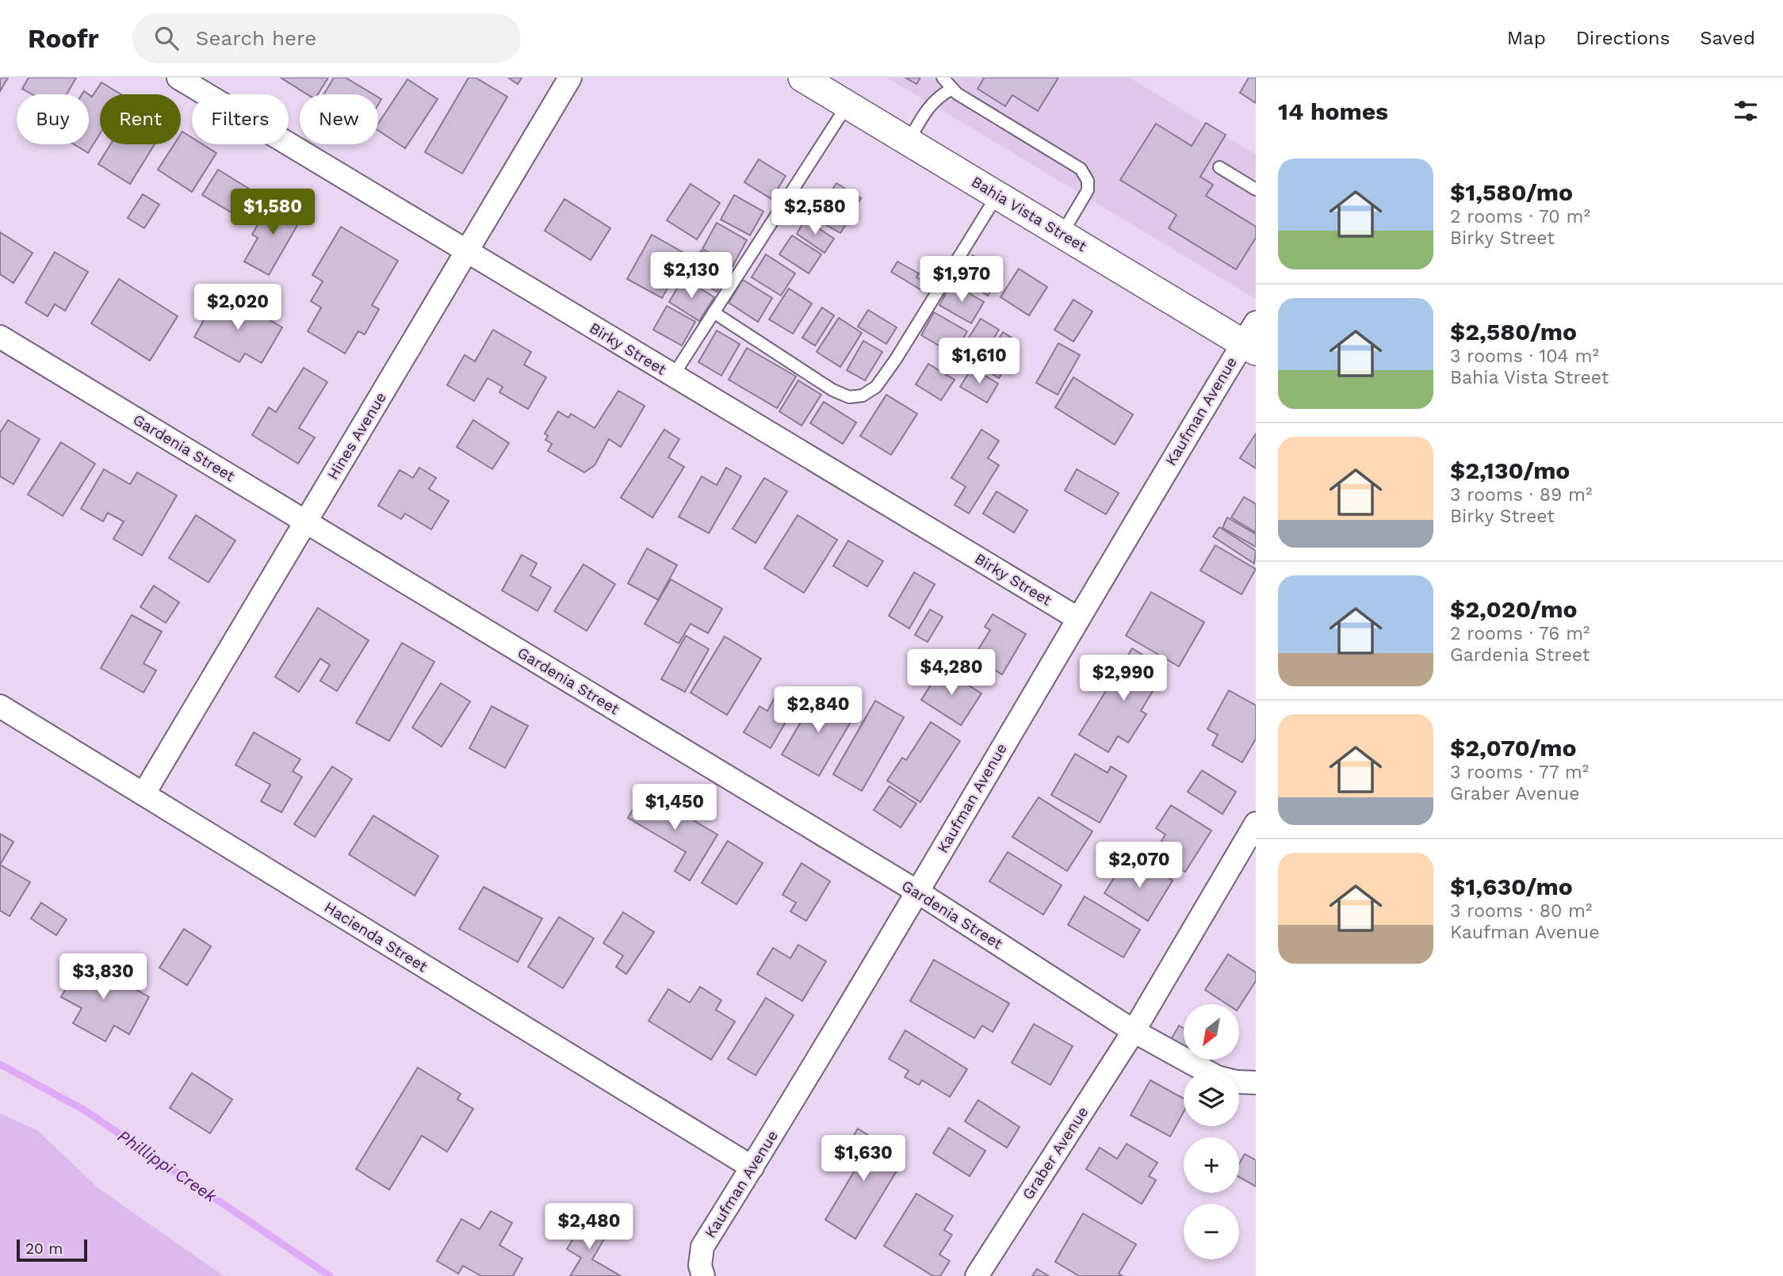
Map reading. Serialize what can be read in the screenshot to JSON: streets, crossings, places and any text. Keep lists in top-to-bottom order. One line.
{"streets":{"street":["Bahia Vista Street","Birky Street","Kaufman Avenue","Hines Avenue","Gardenia Street","Hacienda Street","Graber Avenue"]},"crossings":[["Bahia Vista Street","Kaufman Avenue"],["Birky Street","Kaufman Avenue"],["Birky Street","Hines Avenue"],["Kaufman Avenue","Gardenia Street"],["Kaufman Avenue","Hacienda Street"],["Hines Avenue","Gardenia Street"],["Hines Avenue","Hacienda Street"],["Gardenia Street","Graber Avenue"]],"water":["Phillippi Creek"],"scale_bar":"20 m","north":"bottom left","page":{"header":"Roofr","search":"Search here","nav":["Map","Directions","Saved"],"heading":"14 homes","chip":["Buy","Rent","Filters","New"],"list":[{"name":"$1,580/mo","note":"2 rooms · 70 m² · Birky Street"},{"name":"$2,580/mo","note":"3 rooms · 104 m² · Bahia Vista Street"},{"name":"$2,130/mo","note":"3 rooms · 89 m² · Birky Street"},{"name":"$2,020/mo","note":"2 rooms · 76 m² · Gardenia Street"},{"name":"$2,070/mo","note":"3 rooms · 77 m² · Graber Avenue"},{"name":"$1,630/mo","note":"3 rooms · 80 m² · Kaufman Avenue"}],"price":["$1,580","$2,580","$2,130","$1,970","$2,020","$1,610","$4,280","$2,990","$2,840","$1,450","$2,070","$3,830","$1,630","$2,480"],"map_buttons":["+","−"],"scale":"20 m"}}
